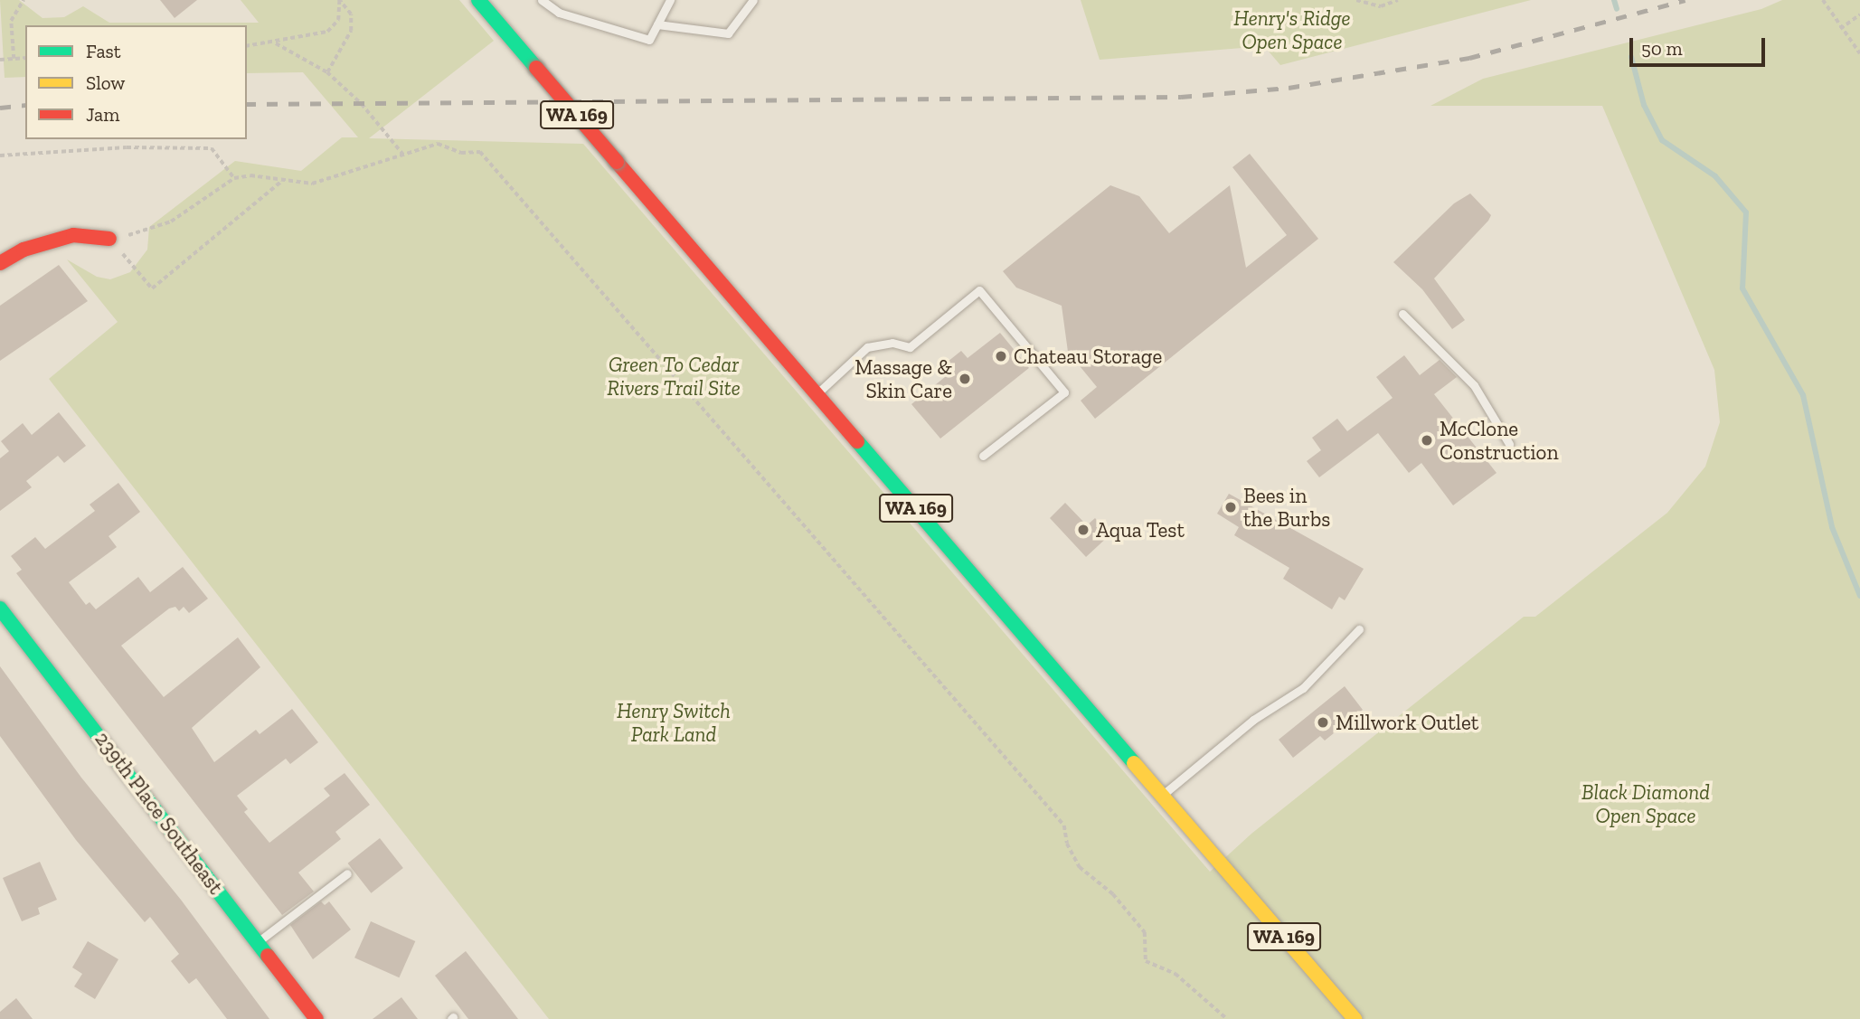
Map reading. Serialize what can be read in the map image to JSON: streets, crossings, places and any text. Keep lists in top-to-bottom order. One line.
{"streets":{"main road":["WA 169","239th Place Southeast"]},"parks":["Henry's Ridge Open Space","Green To Cedar Rivers Trail Site","Henry Switch Park Land","Black Diamond Open Space"],"places":["Chateau Storage","Massage & Skin Care","McClone Construction","Bees in the Burbs","Aqua Test","Millwork Outlet"],"legend":["Fast","Slow","Jam"],"scale_bar":"50 m"}
